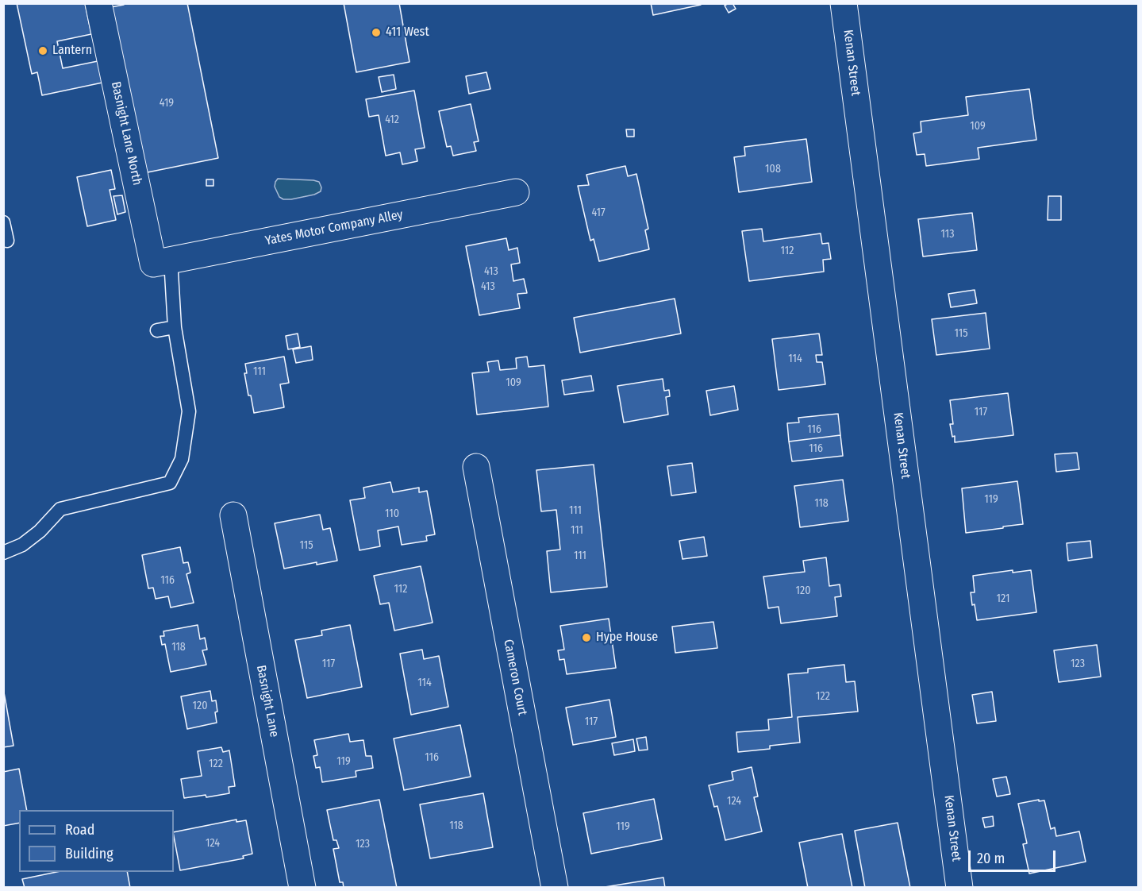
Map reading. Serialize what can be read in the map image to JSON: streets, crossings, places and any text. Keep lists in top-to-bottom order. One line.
{"streets":{"street":["Kenan Street","Basnight Lane North","Yates Motor Company Alley","Cameron Court","Basnight Lane"]},"crossings":[["Basnight Lane North","Yates Motor Company Alley"]],"places":["411 West","Lantern","Hype House"],"house_numbers":["419","412","109","108","417","113","112","413","413","115","114","111","109","117","116","116","119","118","111","110","111","115","111","116","112","120","121","118","117","123","114","122","120","117","116","119","122","124","118","119","124","123"],"legend":["Road","Building"],"scale_bar":"20 m"}
